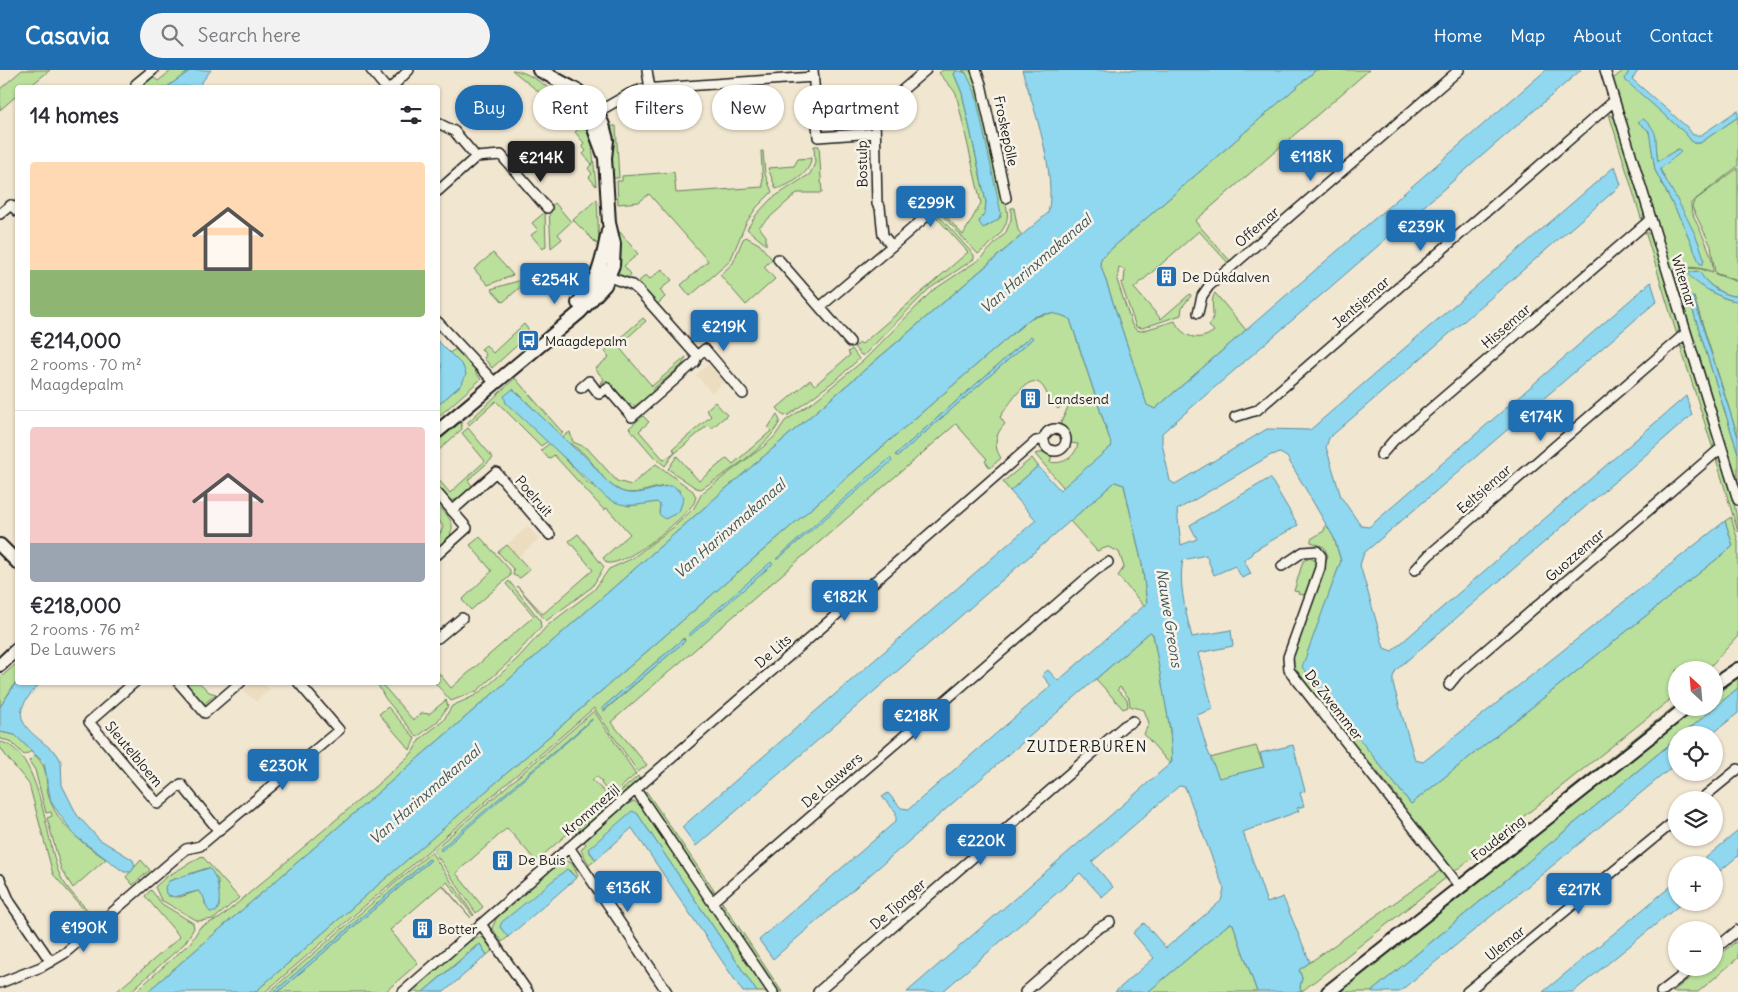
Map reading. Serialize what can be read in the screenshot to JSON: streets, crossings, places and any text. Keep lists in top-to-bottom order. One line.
{"streets":{"street":["Froskepôlle","Bostulp","Offemar","Witemar","Jentsjemar","Hissemar","Eeltsjemar","Poelruit","Guozzemar","De Lits","De Zwemmer","Sleutelbloem","De Lauwers","Krommezijl","Foudering","De Tjonger","Ulemar"]},"crossings":[["Witemar","Jentsjemar"],["Witemar","Hissemar"],["Witemar","Eeltsjemar"],["Witemar","Guozzemar"],["De Lits","Krommezijl"],["De Zwemmer","Foudering"],["De Lauwers","Krommezijl"]],"districts":["ZUIDERBUREN"],"water":["Van Harinxmakanaal","Nauwe Greons"],"places":{"building":["De Dûkdalven","Landsend","De Buis","Botter"],"bus stop":["Maagdepalm"]},"north":"top left","page":{"header":"Casavia","search":"Search here","nav":["Home","Map","About","Contact"],"chip":["Buy","Rent","Filters","New","Apartment"],"heading":"14 homes","price":["€118K","€214K","€299K","€239K","€254K","€219K","€174K","€182K","€218K","€230K","€220K","€136K","€217K","€190K"],"list":[{"name":"€214,000","note":"2 rooms · 70 m² · Maagdepalm"},{"name":"€218,000","note":"2 rooms · 76 m² · De Lauwers"}],"map_buttons":["+","−"]}}
